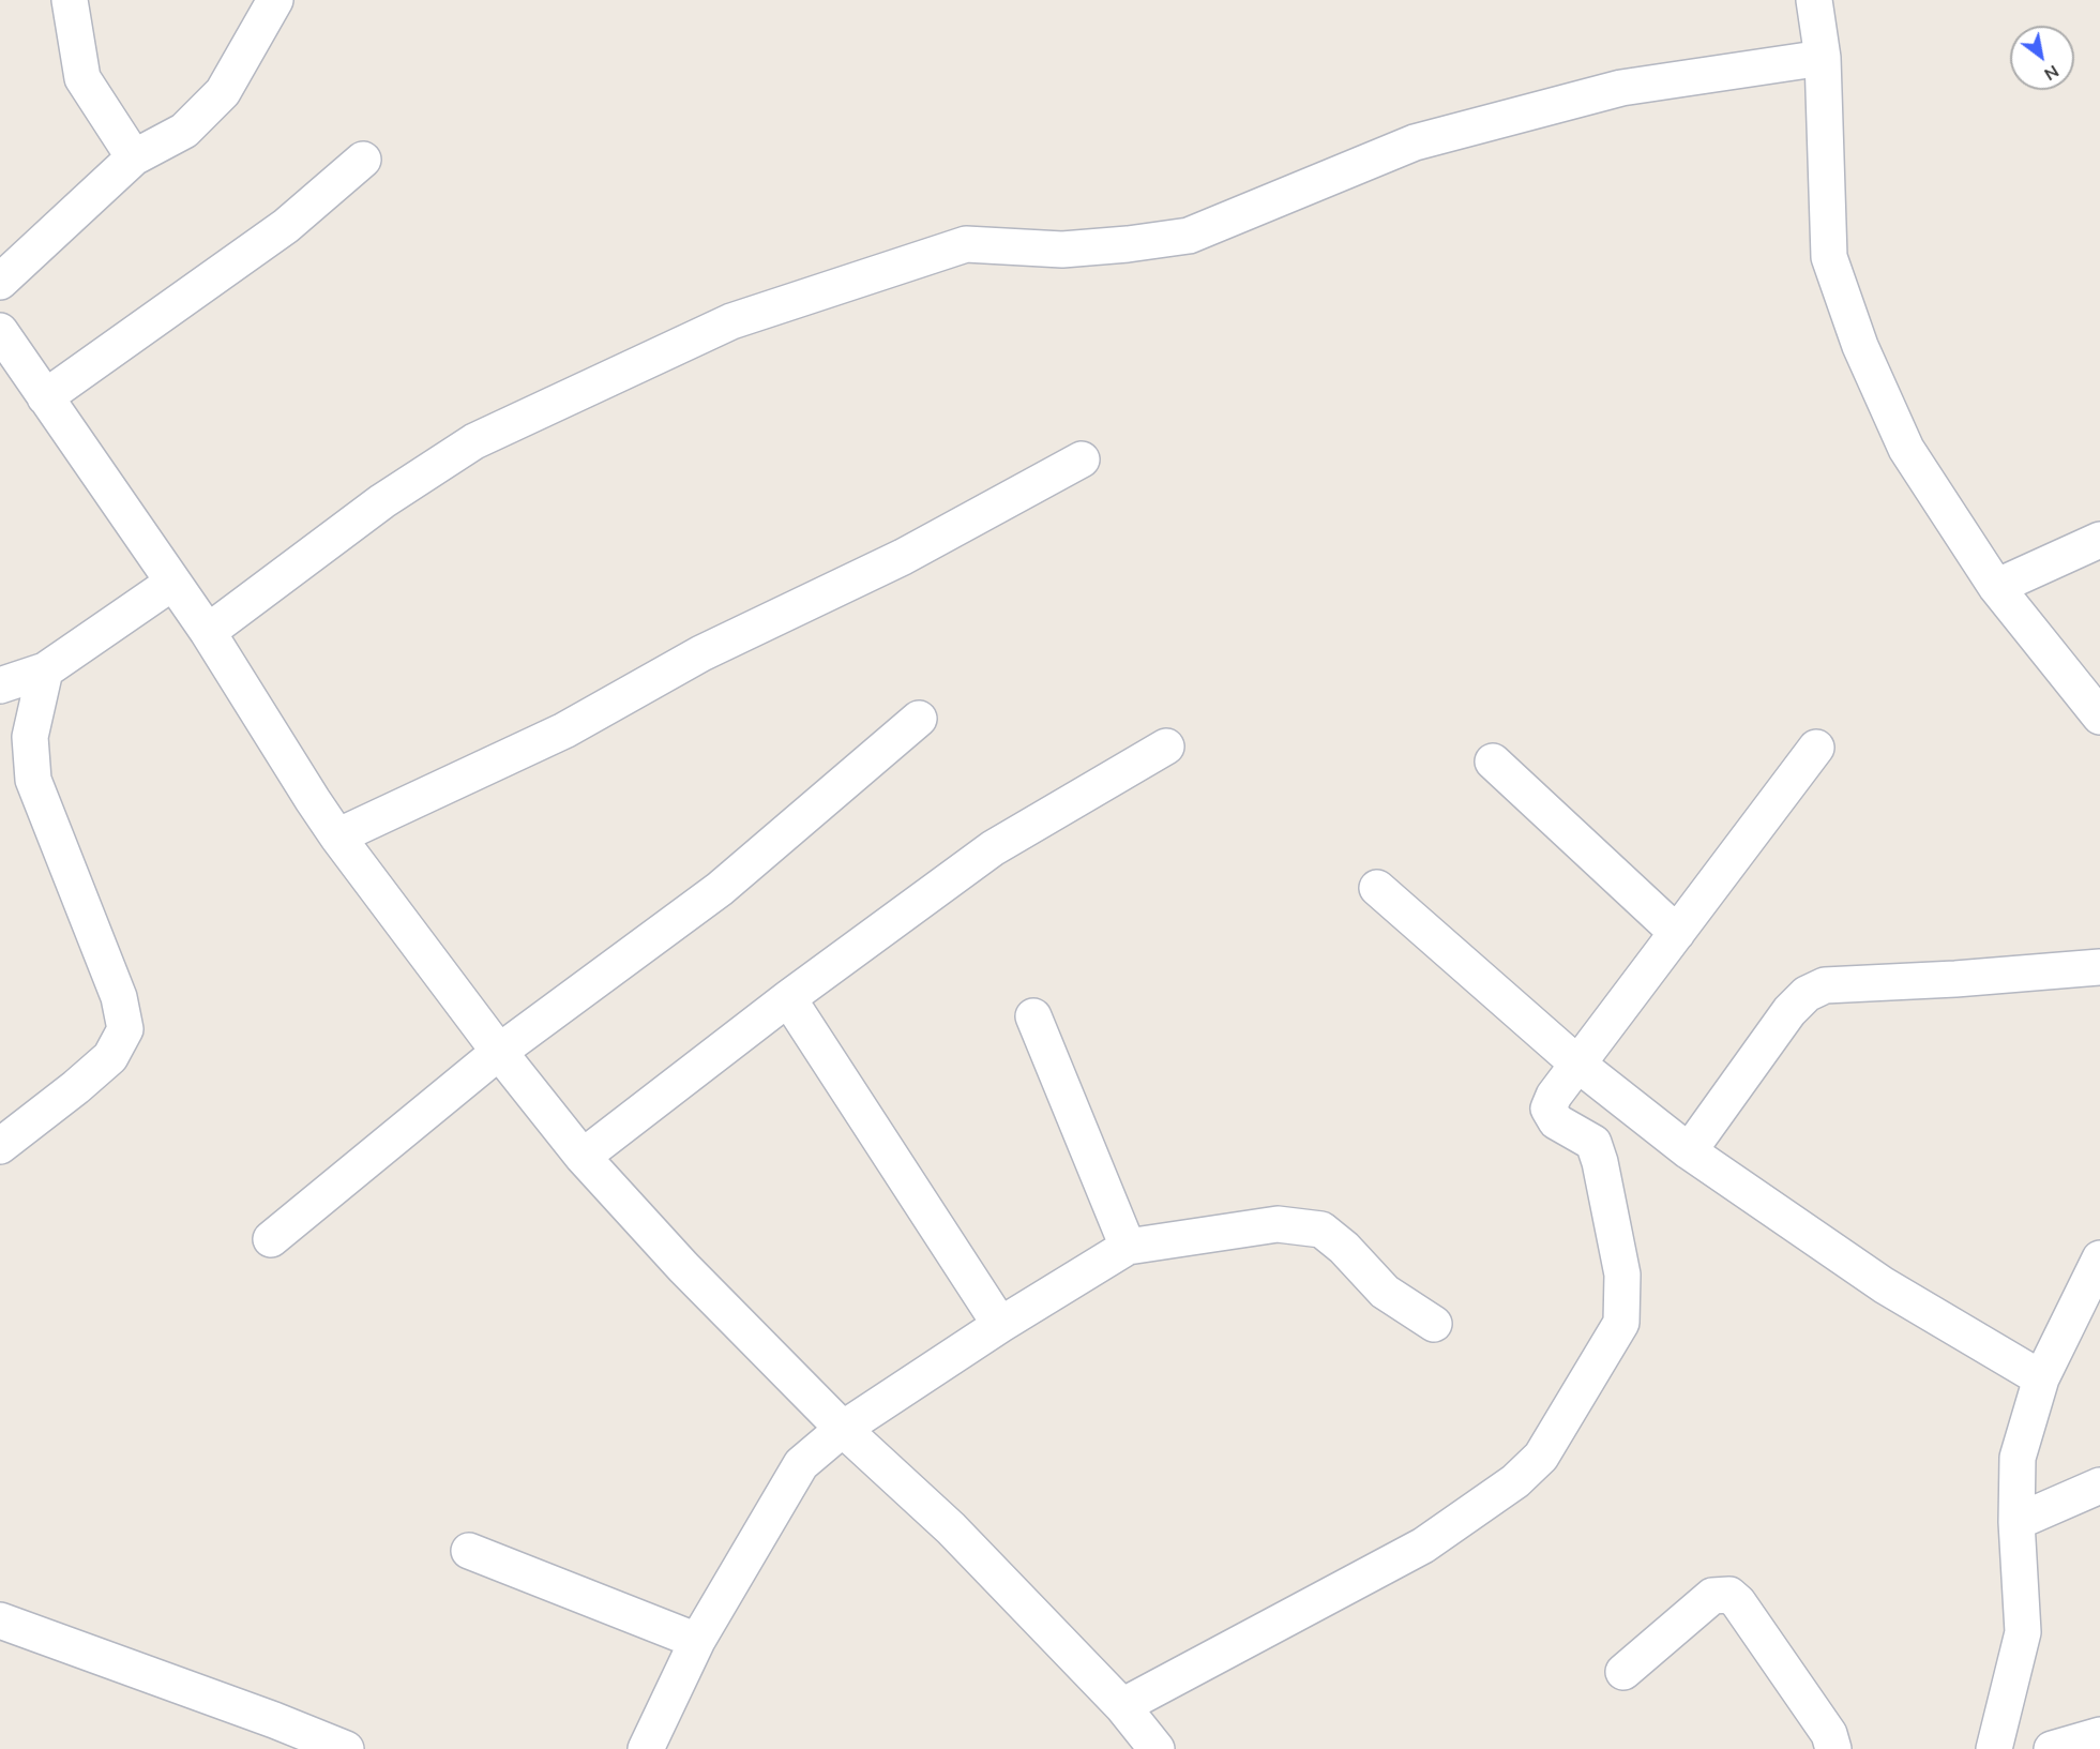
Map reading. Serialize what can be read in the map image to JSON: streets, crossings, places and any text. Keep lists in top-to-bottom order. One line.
{"north":"bottom right"}
